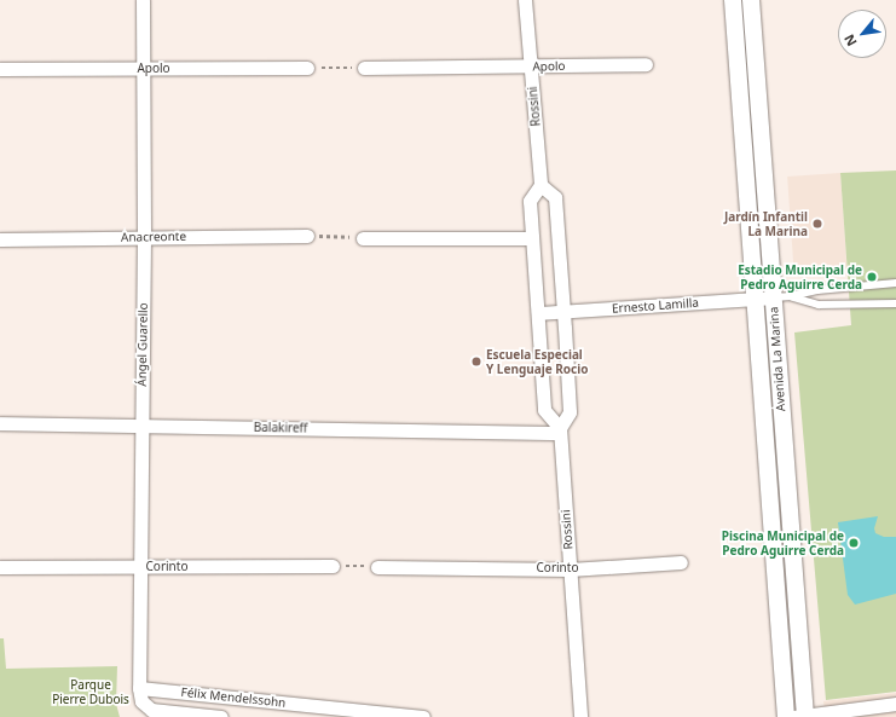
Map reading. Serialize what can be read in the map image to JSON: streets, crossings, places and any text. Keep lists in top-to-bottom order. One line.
{"streets":{"street":["Apolo","Rossini","Anacreonte","Ernesto Lamilla","Ángel Guarello","Avenida La Marina","Balakireff","Corinto","Félix Mendelssohn"]},"crossings":[["Apolo","Rossini"],["Apolo","Ángel Guarello"],["Rossini","Ernesto Lamilla"],["Rossini","Balakireff"],["Rossini","Corinto"],["Anacreonte","Ángel Guarello"],["Ernesto Lamilla","Avenida La Marina"],["Ángel Guarello","Balakireff"],["Ángel Guarello","Corinto"],["Ángel Guarello","Félix Mendelssohn"]],"parks":["Parque Pierre Dubois"],"places":["Jardín Infantil La Marina","Estadio Municipal de Pedro Aguirre Cerda","Escuela Especial Y Lenguaje Rocio","Piscina Municipal de Pedro Aguirre Cerda"],"north":"bottom left"}
